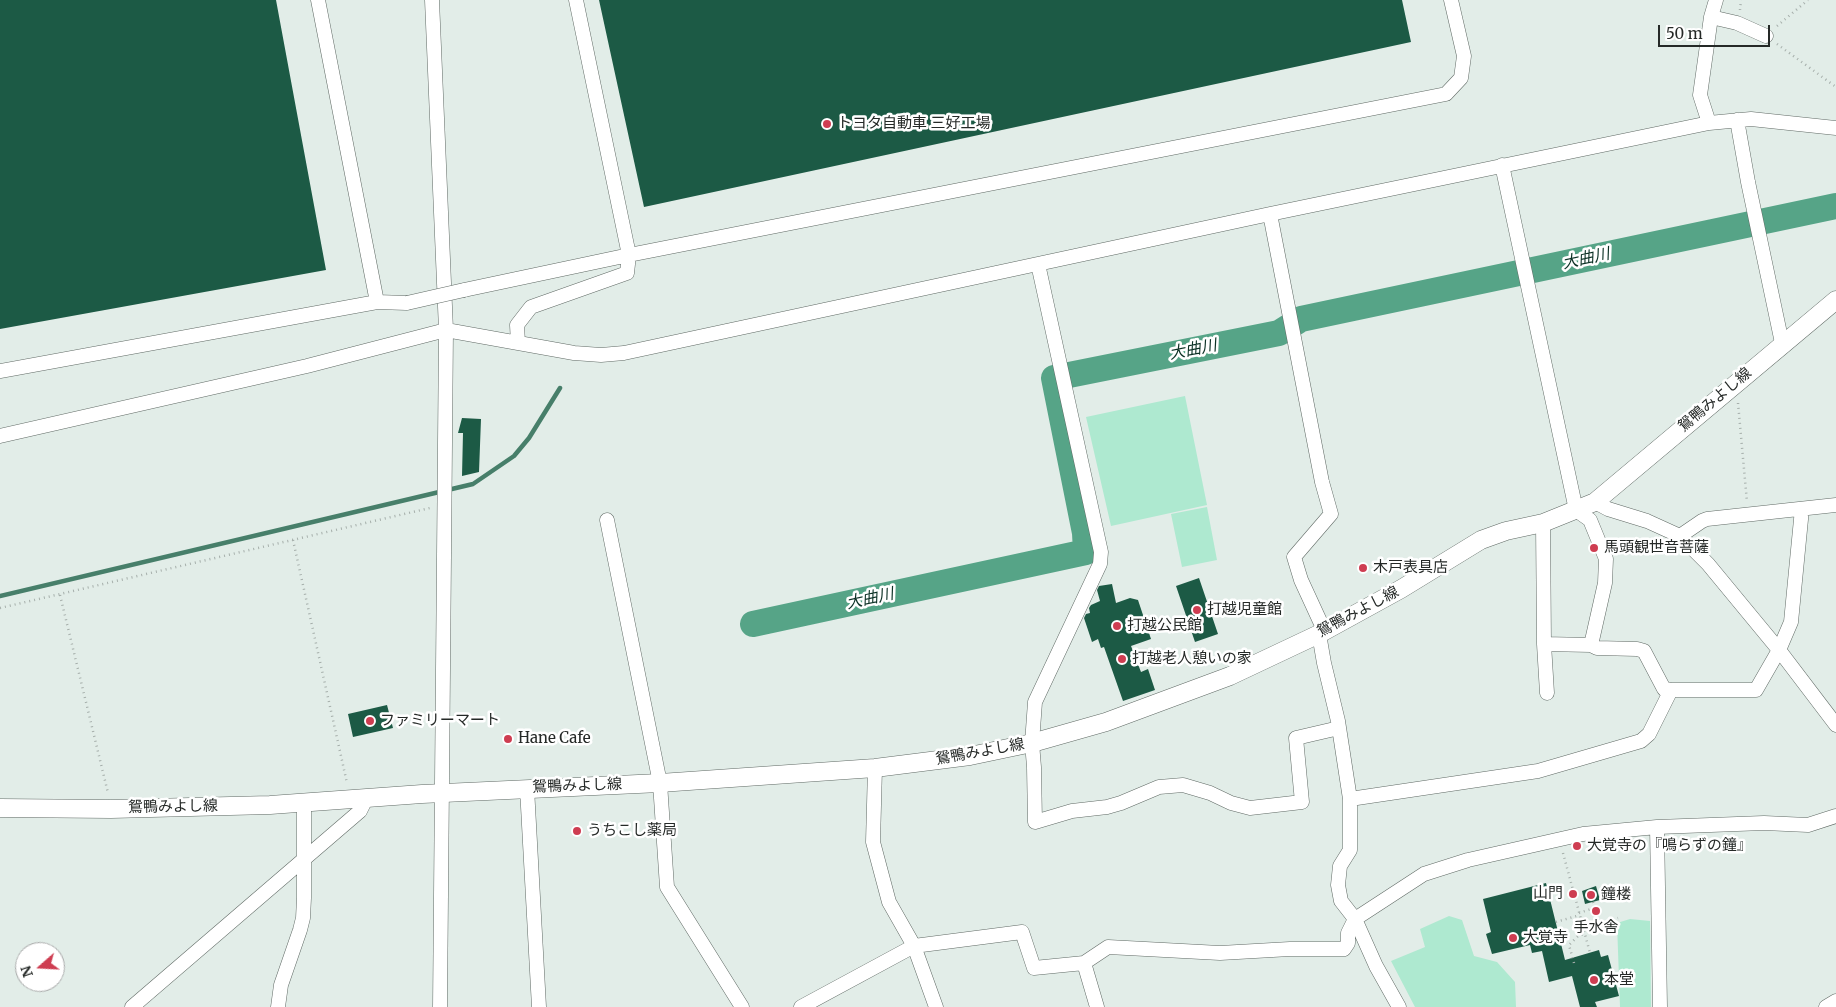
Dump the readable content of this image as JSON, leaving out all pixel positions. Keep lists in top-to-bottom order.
{
  "streets": {
    "main road": ["鴛鴨みよし線"]
  },
  "water": ["大曲川"],
  "places": [
    "トヨタ自動車 三好工場",
    "馬頭観世音菩薩",
    "木戸表具店",
    "打越児童館",
    "打越公民館",
    "打越老人憩いの家",
    "ファミリーマート",
    "Hane Cafe",
    "うちこし薬局",
    "大覚寺の『鳴らずの鐘』",
    "山門",
    "鐘楼",
    "手水舎",
    "大覚寺",
    "本堂"
  ],
  "scale_bar": "50 m",
  "north": "left"
}
